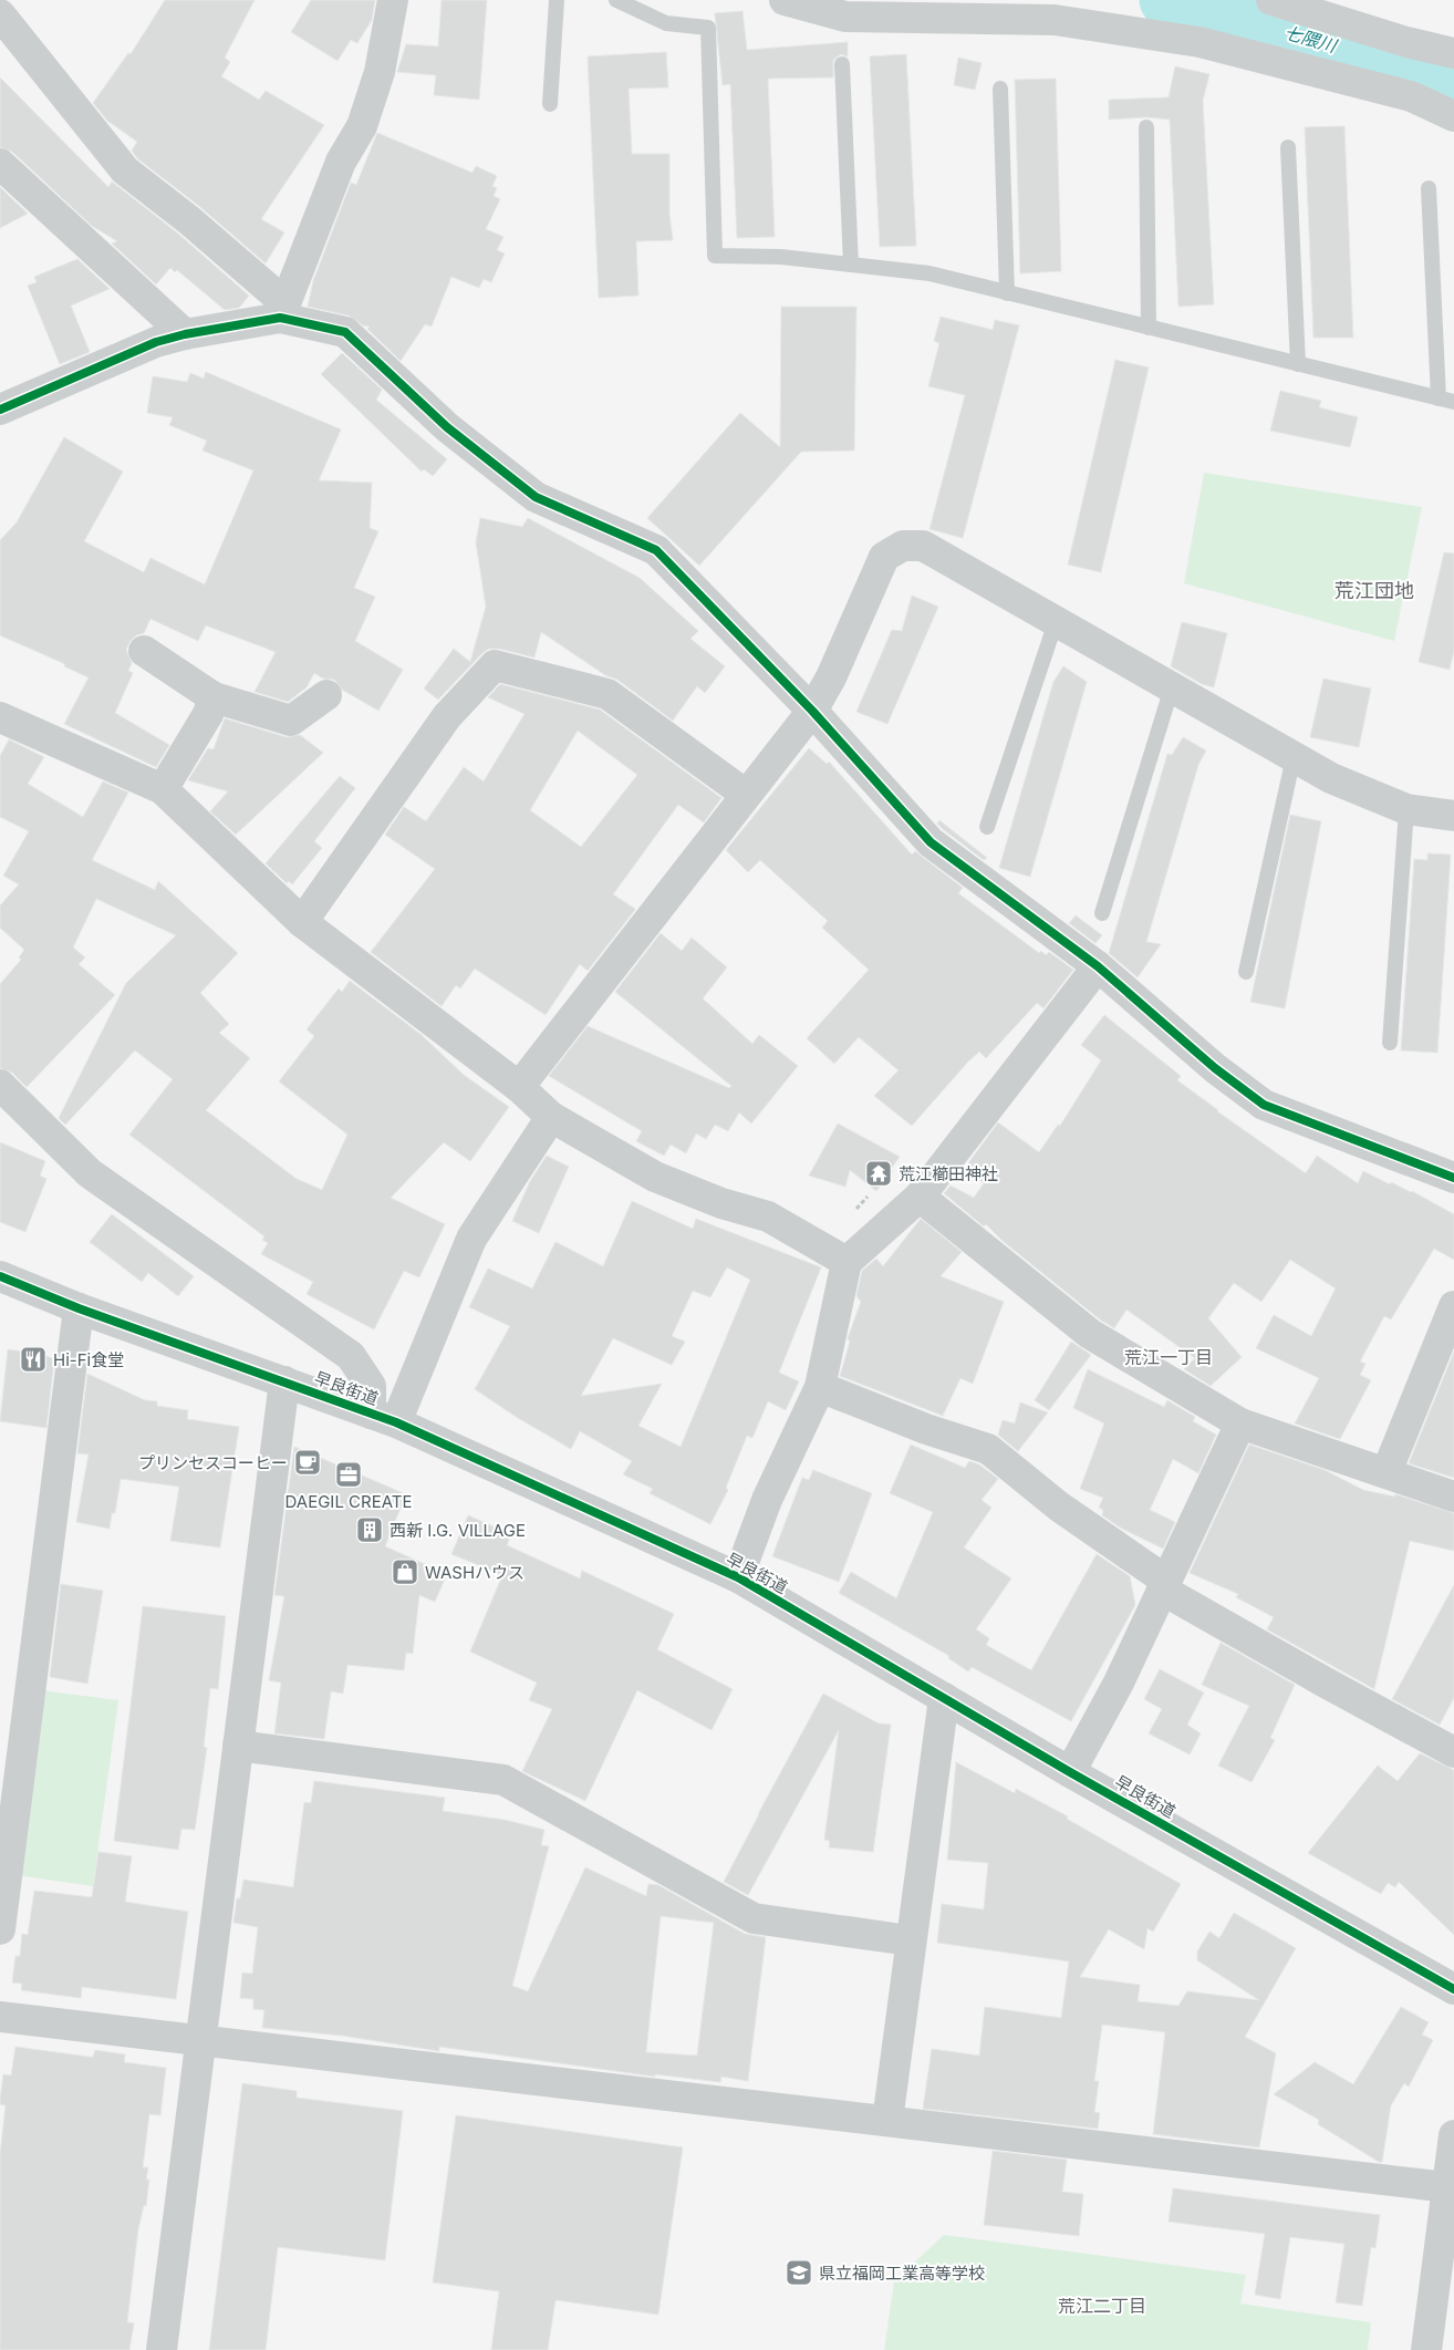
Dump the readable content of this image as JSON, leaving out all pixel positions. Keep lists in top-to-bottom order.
{
  "streets": {
    "street": ["早良街道"]
  },
  "districts": ["荒江団地", "荒江一丁目", "荒江二丁目"],
  "water": ["七隈川"],
  "places": {
    "temple": ["荒江櫛田神社"],
    "restaurant": ["Hi-Fi食堂"],
    "cafe": ["プリンセスコーヒー"],
    "office": ["DAEGIL CREATE"],
    "building": ["西新 I.G. VILLAGE"],
    "shop": ["WASHハウス"],
    "school or university": ["県立福岡工業高等学校"]
  }
}
